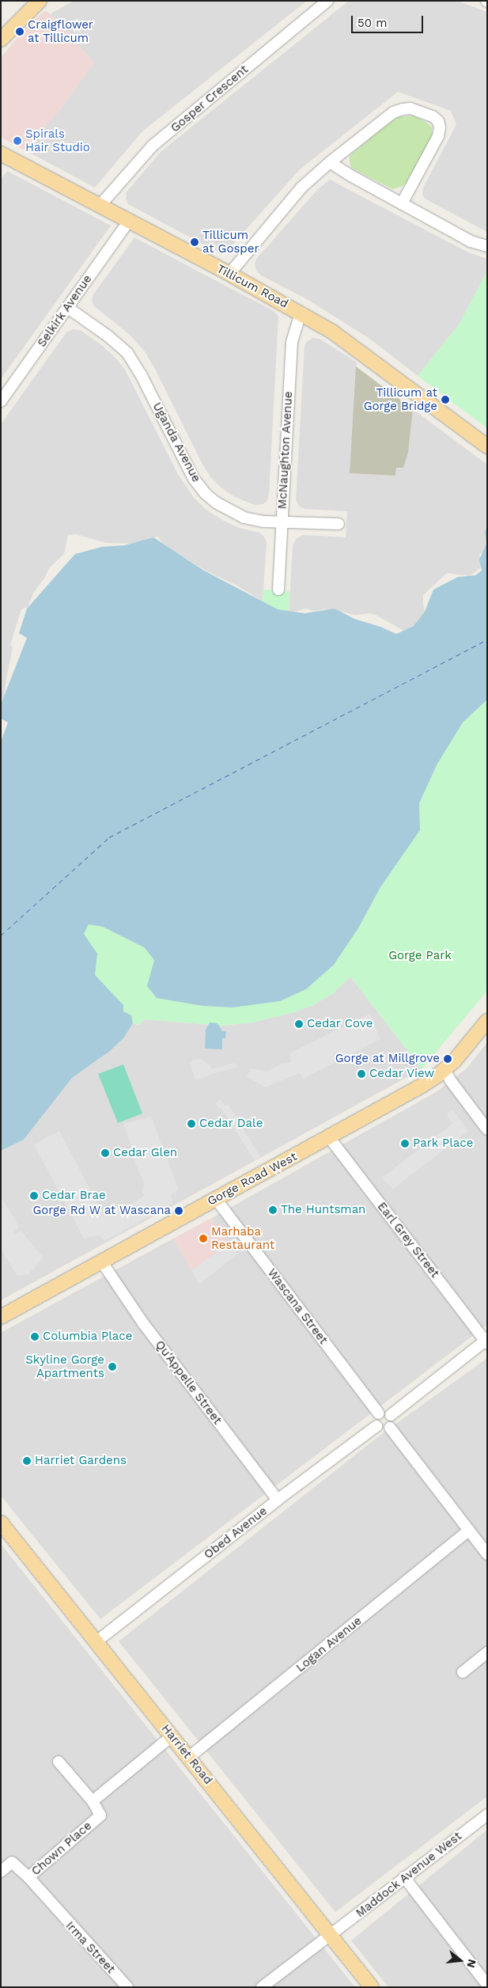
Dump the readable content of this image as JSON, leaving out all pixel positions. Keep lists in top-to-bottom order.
{
  "streets": {
    "main road": ["Tillicum Road", "Gorge Road West", "Harriet Road"],
    "street": [
      "Gosper Crescent",
      "Selkirk Avenue",
      "Uganda Avenue",
      "McNaughton Avenue",
      "Earl Grey Street",
      "Wascana Street",
      "Qu'Appelle Street",
      "Obed Avenue",
      "Logan Avenue",
      "Chown Place",
      "Maddock Avenue West",
      "Irma Street"
    ]
  },
  "crossings": [
    ["Gosper Crescent", "Tillicum Road"],
    ["Tillicum Road", "Selkirk Avenue"],
    ["Tillicum Road", "McNaughton Avenue"],
    ["Selkirk Avenue", "Uganda Avenue"],
    ["Uganda Avenue", "McNaughton Avenue"],
    ["Gorge Road West", "Earl Grey Street"],
    ["Gorge Road West", "Wascana Street"],
    ["Gorge Road West", "Qu'Appelle Street"],
    ["Wascana Street", "Obed Avenue"],
    ["Qu'Appelle Street", "Obed Avenue"],
    ["Obed Avenue", "Harriet Road"],
    ["Logan Avenue", "Harriet Road"],
    ["Harriet Road", "Maddock Avenue West"],
    ["Chown Place", "Irma Street"]
  ],
  "parks": ["Gorge Park"],
  "places": [
    "Craigflower at Tillicum",
    "Spirals Hair Studio",
    "Tillicum at Gosper",
    "Tillicum at Gorge Bridge",
    "Cedar Cove",
    "Gorge at Millgrove",
    "Cedar View",
    "Cedar Dale",
    "Park Place",
    "Cedar Glen",
    "Cedar Brae",
    "The Huntsman",
    "Gorge Rd W at Wascana",
    "Marhaba Restaurant",
    "Columbia Place",
    "Skyline Gorge Apartments",
    "Harriet Gardens"
  ],
  "scale_bar": "50 m",
  "north": "right"
}
